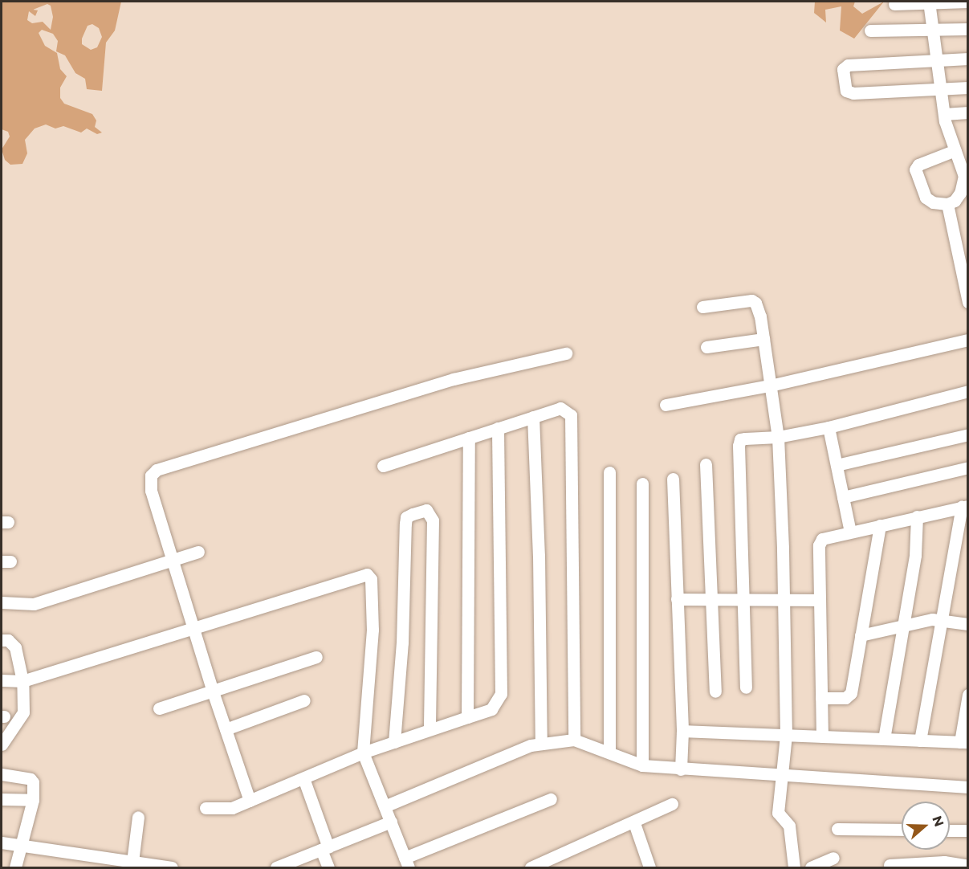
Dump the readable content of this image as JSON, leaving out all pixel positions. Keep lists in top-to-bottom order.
{
  "north": "right"
}
